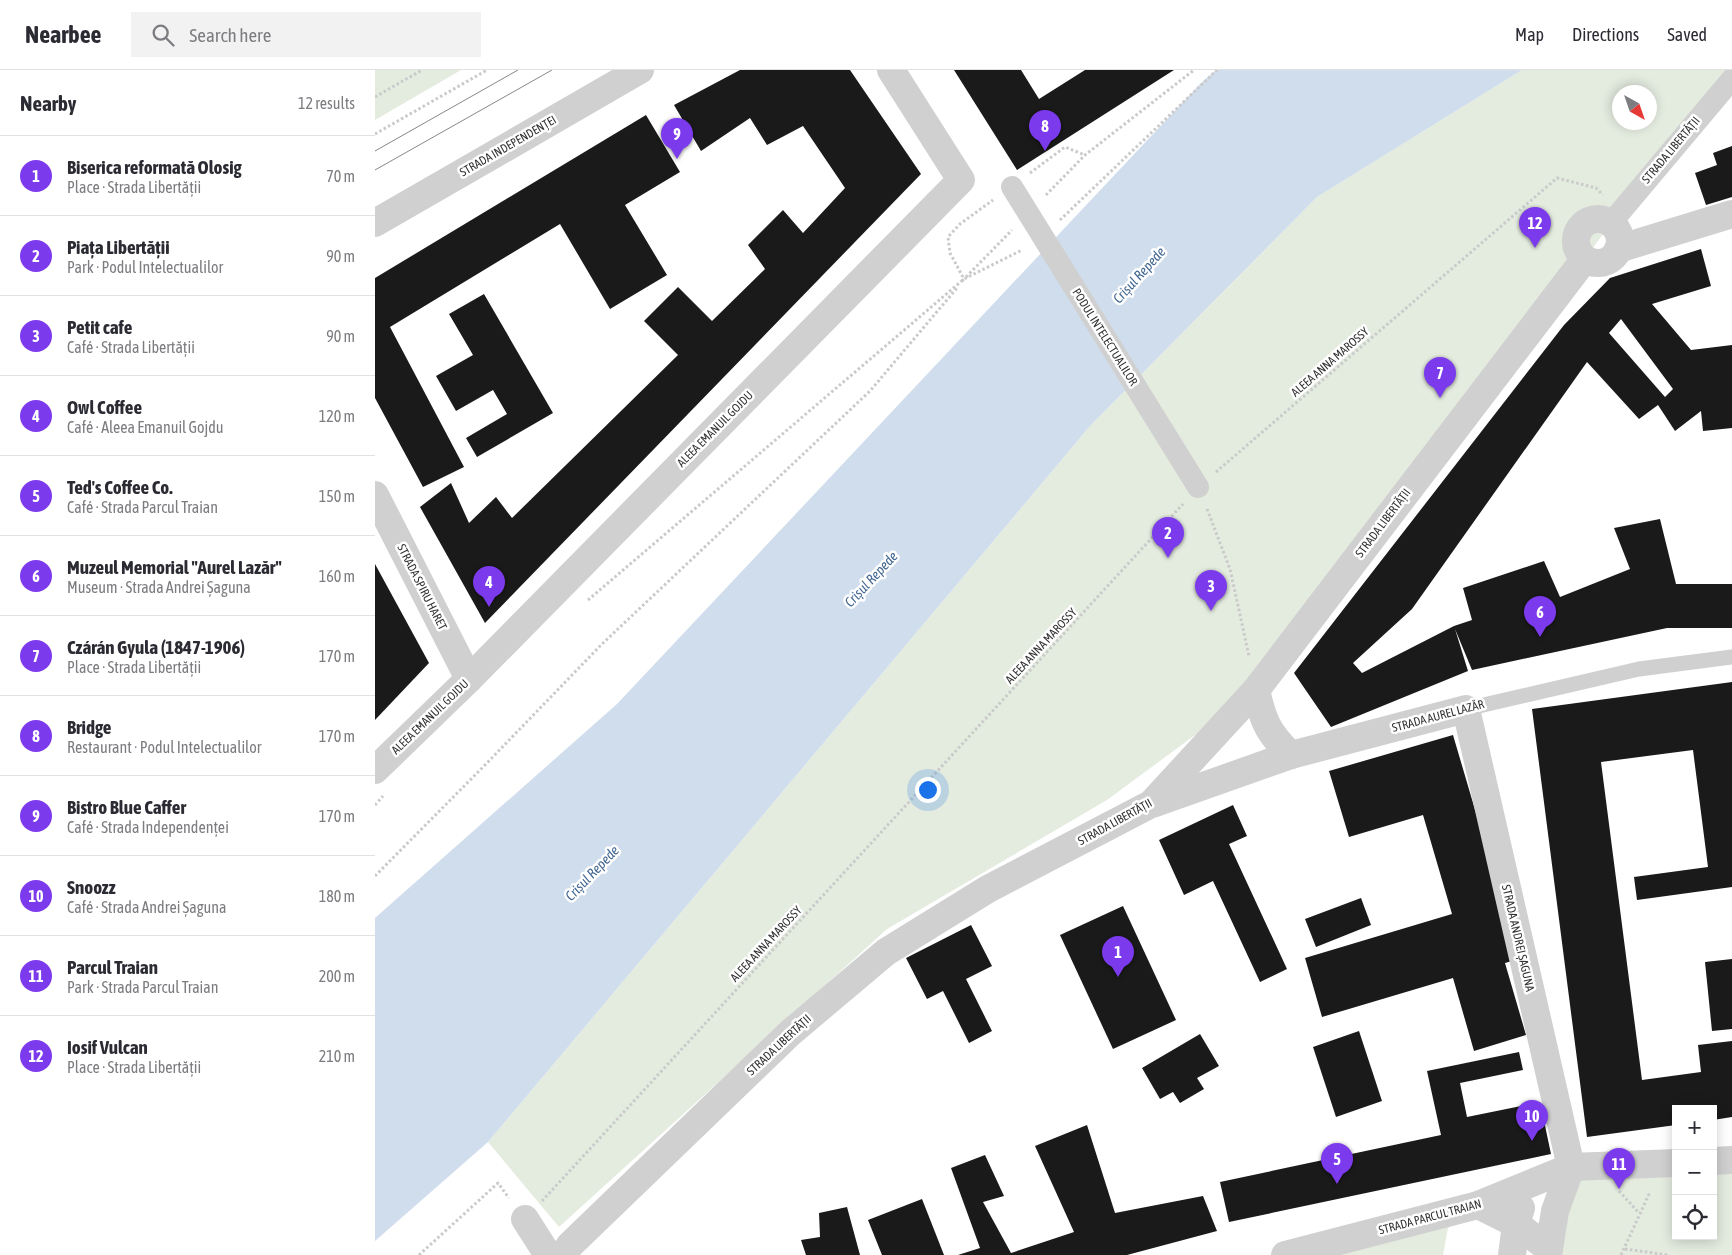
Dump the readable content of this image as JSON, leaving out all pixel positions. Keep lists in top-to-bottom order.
{
  "streets": {
    "street": [
      "STRADA INDEPENDENȚEI",
      "STRADA LIBERTĂȚII",
      "PODUL INTELECTUALILOR",
      "ALEEA EMANUIL GOJDU",
      "STRADA SPIRU HARET",
      "STRADA AUREL LAZĂR",
      "STRADA ANDREI ȘAGUNA",
      "STRADA PARCUL TRAIAN"
    ],
    "path": ["ALEEA ANNA MAROSSY"]
  },
  "crossings": [
    ["STRADA LIBERTĂȚII", "ALEEA ANNA MAROSSY"],
    ["STRADA LIBERTĂȚII", "STRADA AUREL LAZĂR"],
    ["PODUL INTELECTUALILOR", "ALEEA ANNA MAROSSY"],
    ["ALEEA EMANUIL GOJDU", "STRADA SPIRU HARET"],
    ["STRADA AUREL LAZĂR", "STRADA ANDREI ȘAGUNA"],
    ["STRADA ANDREI ȘAGUNA", "STRADA PARCUL TRAIAN"]
  ],
  "water": ["Crișul Repede"],
  "north": "bottom right",
  "page": {
    "header": "Nearbee",
    "search": "Search here",
    "nav": ["Map", "Directions", "Saved"],
    "heading": ["Nearby", "12 results"],
    "pins": [
      "8",
      "9",
      "12",
      "7",
      "2",
      "4",
      "3",
      "6",
      "1",
      "10",
      "5",
      "11"
    ],
    "list": [
      {
        "mark": "1",
        "name": "Biserica reformată Olosig",
        "note": "Place · Strada Libertății",
        "value": "70 m"
      },
      {
        "mark": "2",
        "name": "Piața Libertății",
        "note": "Park · Podul Intelectualilor",
        "value": "90 m"
      },
      {
        "mark": "3",
        "name": "Petit cafe",
        "note": "Café · Strada Libertății",
        "value": "90 m"
      },
      {
        "mark": "4",
        "name": "Owl Coffee",
        "note": "Café · Aleea Emanuil Gojdu",
        "value": "120 m"
      },
      {
        "mark": "5",
        "name": "Ted's Coffee Co.",
        "note": "Café · Strada Parcul Traian",
        "value": "150 m"
      },
      {
        "mark": "6",
        "name": "Muzeul Memorial \"Aurel Lazăr\"",
        "note": "Museum · Strada Andrei Șaguna",
        "value": "160 m"
      },
      {
        "mark": "7",
        "name": "Czárán Gyula (1847-1906)",
        "note": "Place · Strada Libertății",
        "value": "170 m"
      },
      {
        "mark": "8",
        "name": "Bridge",
        "note": "Restaurant · Podul Intelectualilor",
        "value": "170 m"
      },
      {
        "mark": "9",
        "name": "Bistro Blue Caffer",
        "note": "Café · Strada Independenței",
        "value": "170 m"
      },
      {
        "mark": "10",
        "name": "Snoozz",
        "note": "Café · Strada Andrei Șaguna",
        "value": "180 m"
      },
      {
        "mark": "11",
        "name": "Parcul Traian",
        "note": "Park · Strada Parcul Traian",
        "value": "200 m"
      },
      {
        "mark": "12",
        "name": "Iosif Vulcan",
        "note": "Place · Strada Libertății",
        "value": "210 m"
      }
    ],
    "map_buttons": ["+", "−"]
  }
}
